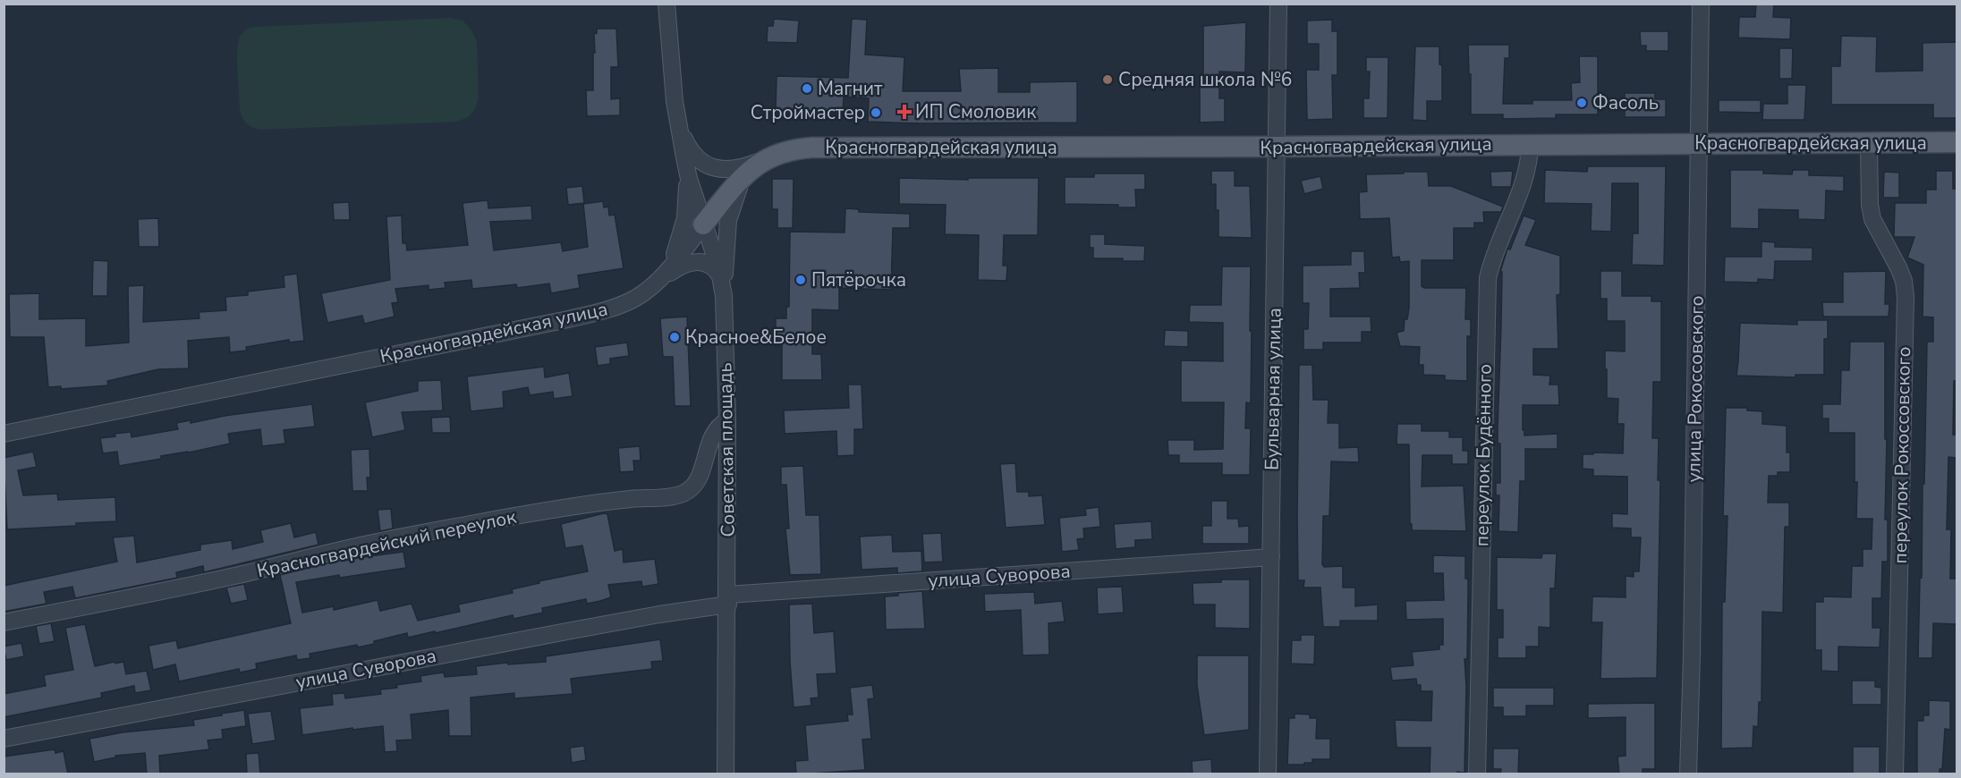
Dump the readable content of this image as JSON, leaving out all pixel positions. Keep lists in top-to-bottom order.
{
  "streets": {
    "main road": ["Красногвардейская улица"],
    "street": [
      "Бульварная улица",
      "улица Рокоссовского",
      "Советская площадь",
      "переулок Будённого",
      "переулок Рокоссовского",
      "Красногвардейский переулок",
      "улица Суворова"
    ]
  },
  "crossings": [
    ["Красногвардейская улица", "Бульварная улица"],
    ["Красногвардейская улица", "улица Рокоссовского"],
    ["Красногвардейская улица", "Советская площадь"],
    ["Красногвардейская улица", "переулок Будённого"],
    ["Красногвардейская улица", "переулок Рокоссовского"],
    ["Бульварная улица", "улица Суворова"],
    ["Советская площадь", "Красногвардейский переулок"],
    ["Советская площадь", "улица Суворова"]
  ],
  "places": {
    "other": [
      "Средняя школа №6",
      "Магнит",
      "Фасоль",
      "Строймастер",
      "Пятёрочка",
      "Красное&Белое"
    ],
    "health": ["ИП Смоловик"]
  }
}
